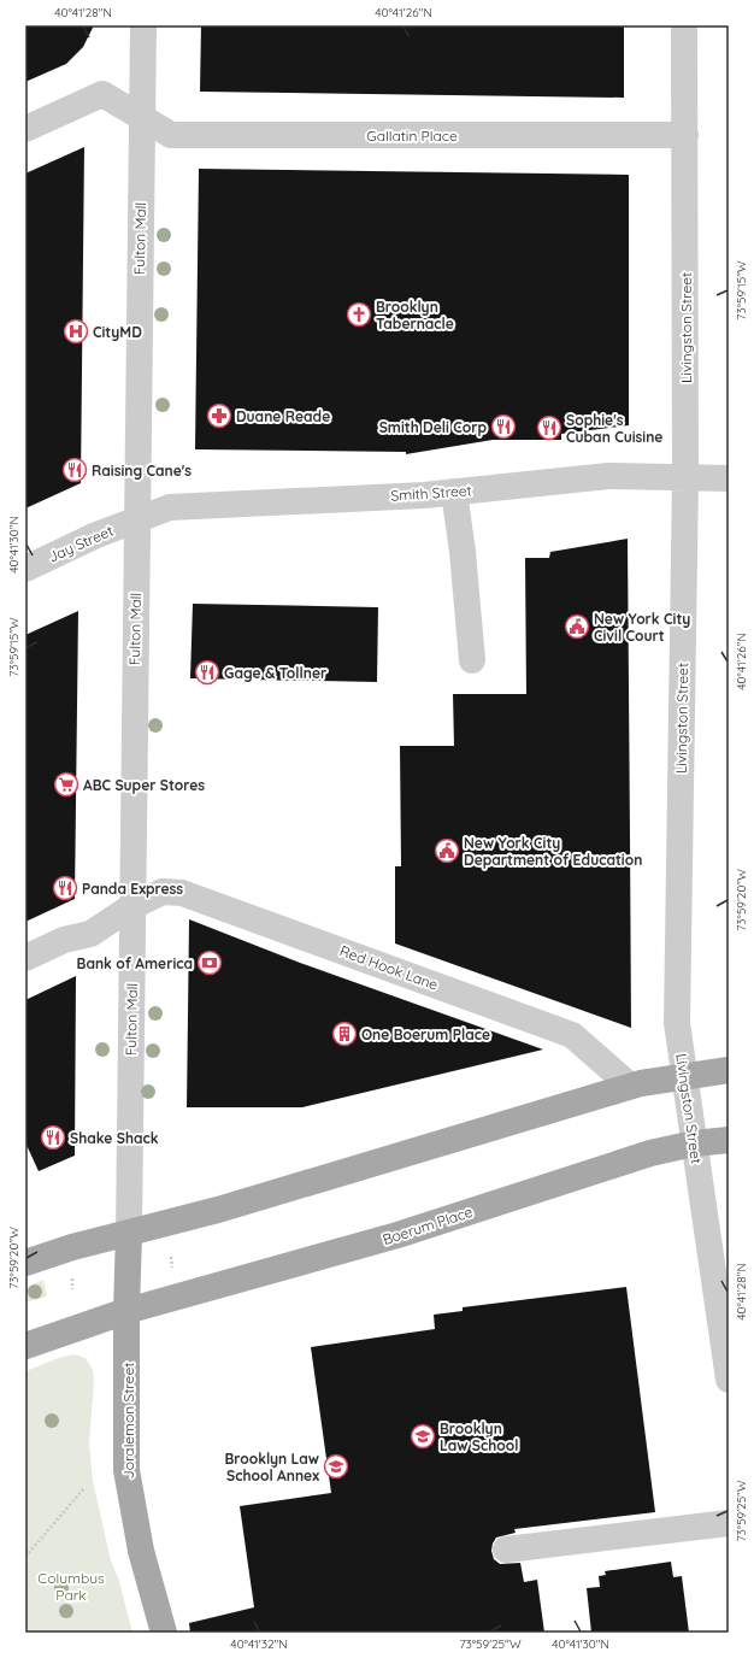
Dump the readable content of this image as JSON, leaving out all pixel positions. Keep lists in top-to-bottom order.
{
  "streets": {
    "main road": ["Boerum Place", "Joralemon Street"],
    "street": [
      "Gallatin Place",
      "Fulton Mall",
      "Livingston Street",
      "Smith Street",
      "Jay Street",
      "Red Hook Lane"
    ]
  },
  "crossings": [
    ["Gallatin Place", "Fulton Mall"],
    ["Gallatin Place", "Livingston Street"],
    ["Fulton Mall", "Smith Street"],
    ["Fulton Mall", "Jay Street"],
    ["Fulton Mall", "Red Hook Lane"],
    ["Fulton Mall", "Joralemon Street"],
    ["Livingston Street", "Smith Street"],
    ["Livingston Street", "Boerum Place"],
    ["Smith Street", "Jay Street"],
    ["Boerum Place", "Joralemon Street"]
  ],
  "parks": ["Columbus Park"],
  "places": {
    "church": ["Brooklyn Tabernacle"],
    "hospital": ["CityMD"],
    "pharmacy": ["Duane Reade"],
    "restaurant": [
      "Smith Deli Corp",
      "Sophie's Cuban Cuisine",
      "Raising Cane's",
      "Gage & Tollner",
      "Panda Express",
      "Shake Shack"
    ],
    "public building": ["New York City Civil Court", "New York City Department of Education"],
    "supermarket": ["ABC Super Stores"],
    "bank": ["Bank of America"],
    "building": ["One Boerum Place"],
    "school or university": ["Brooklyn Law School", "Brooklyn Law School Annex"]
  },
  "coordinates": [
    "40°41'28\"N",
    "40°41'26\"N",
    "73°59'15\"W",
    "40°41'30\"N",
    "73°59'20\"W",
    "73°59'25\"W",
    "40°41'32\"N"
  ]
}
